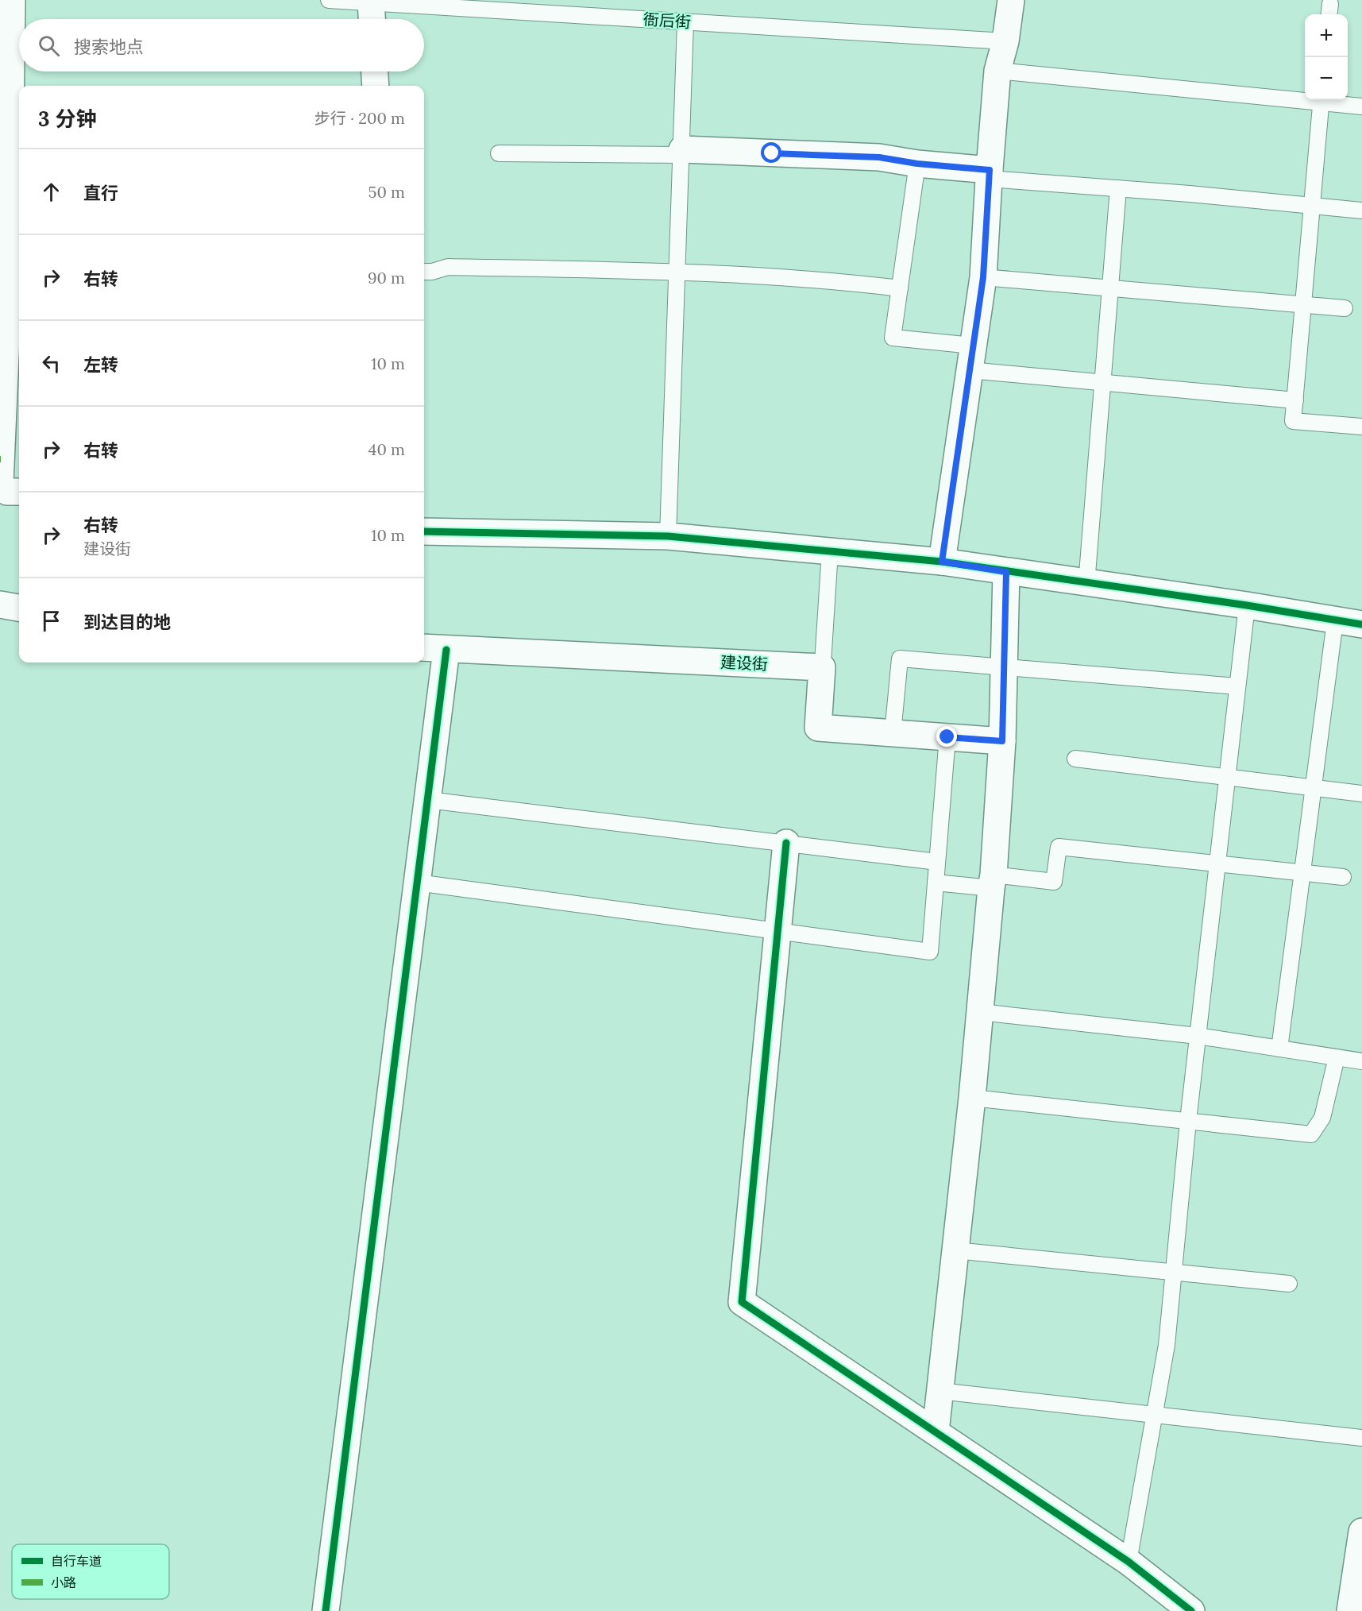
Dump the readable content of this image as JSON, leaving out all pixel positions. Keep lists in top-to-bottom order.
{
  "streets": {
    "street": ["建设街"],
    "lane": ["衙后街"]
  },
  "legend": ["自行车道", "小路"],
  "page": {
    "map_buttons": ["+", "−"],
    "search": "搜索地点",
    "heading": ["3 分钟", "步行 · 200 m"],
    "list": [
      ["直行", "50 m"],
      ["右转", "90 m"],
      ["左转", "10 m"],
      ["右转", "40 m"],
      ["右转", "建设街", "10 m"],
      "到达目的地"
    ]
  }
}
